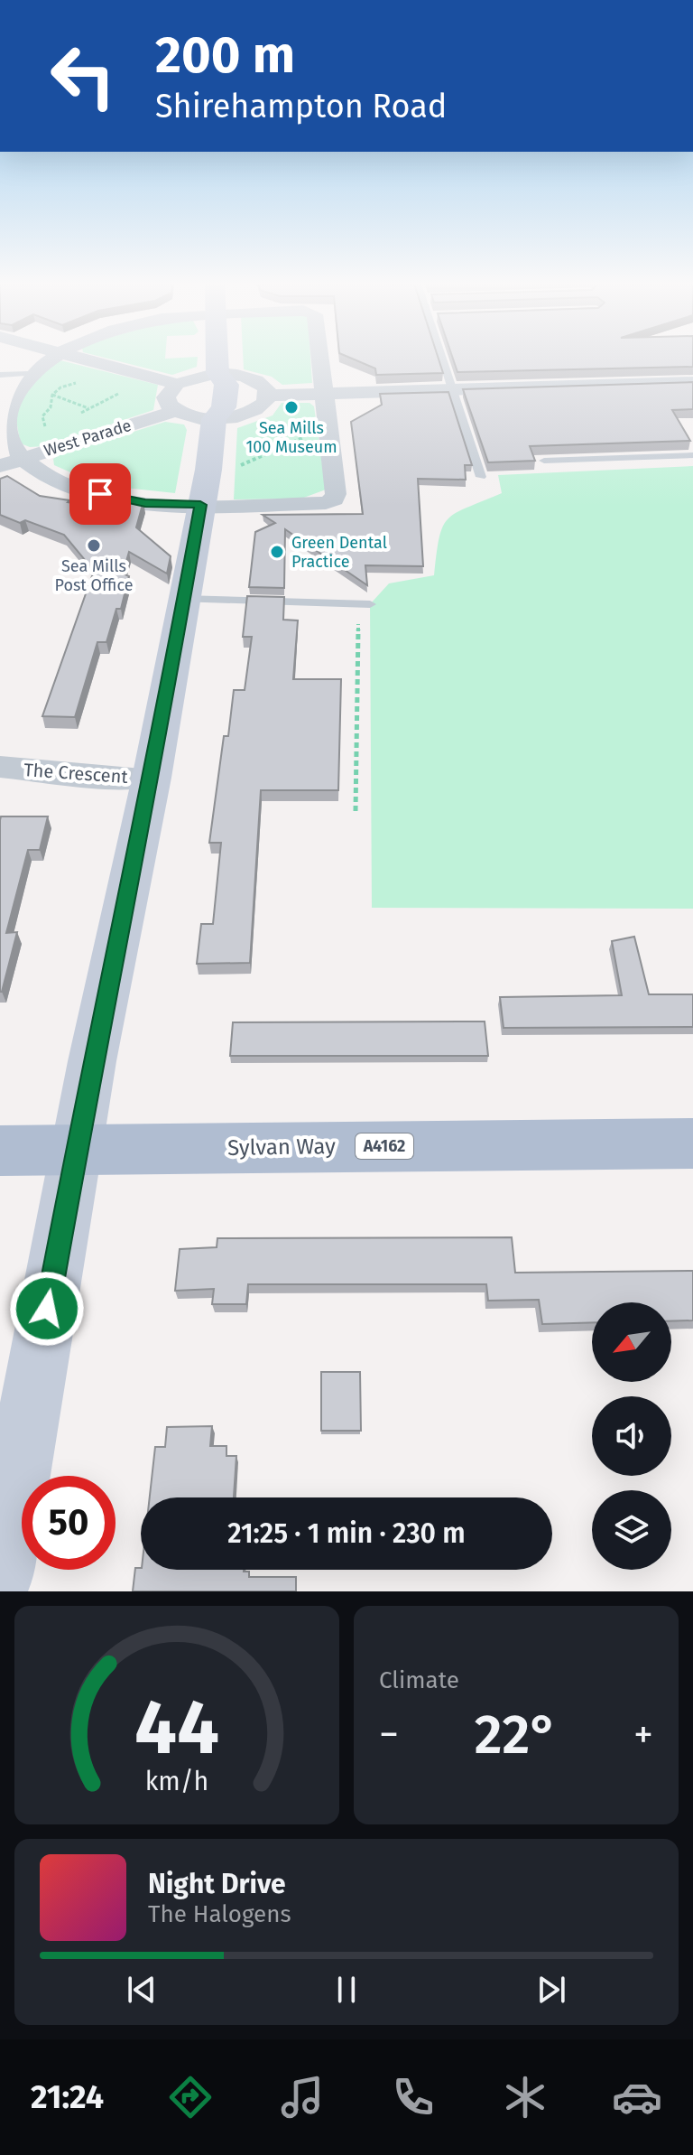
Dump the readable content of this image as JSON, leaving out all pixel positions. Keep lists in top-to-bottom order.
{
  "streets": {
    "main road": ["A4162", "Sylvan Way"],
    "street": ["West Parade", "The Crescent"]
  },
  "places": ["Sea Mills 100 Museum", "Sea Mills Post Office", "Green Dental Practice"],
  "north": "bottom left",
  "page": {
    "turn": ["200 m", "Shirehampton Road"],
    "limit": "50",
    "trip": "21:25 · 1 min · 230 m",
    "tile": "Climate",
    "heat": ["−", "22°", "+"],
    "song": ["Night Drive", "The Halogens"],
    "tabs": "21:24",
    "gauge": ["44", "km/h"]
  }
}
